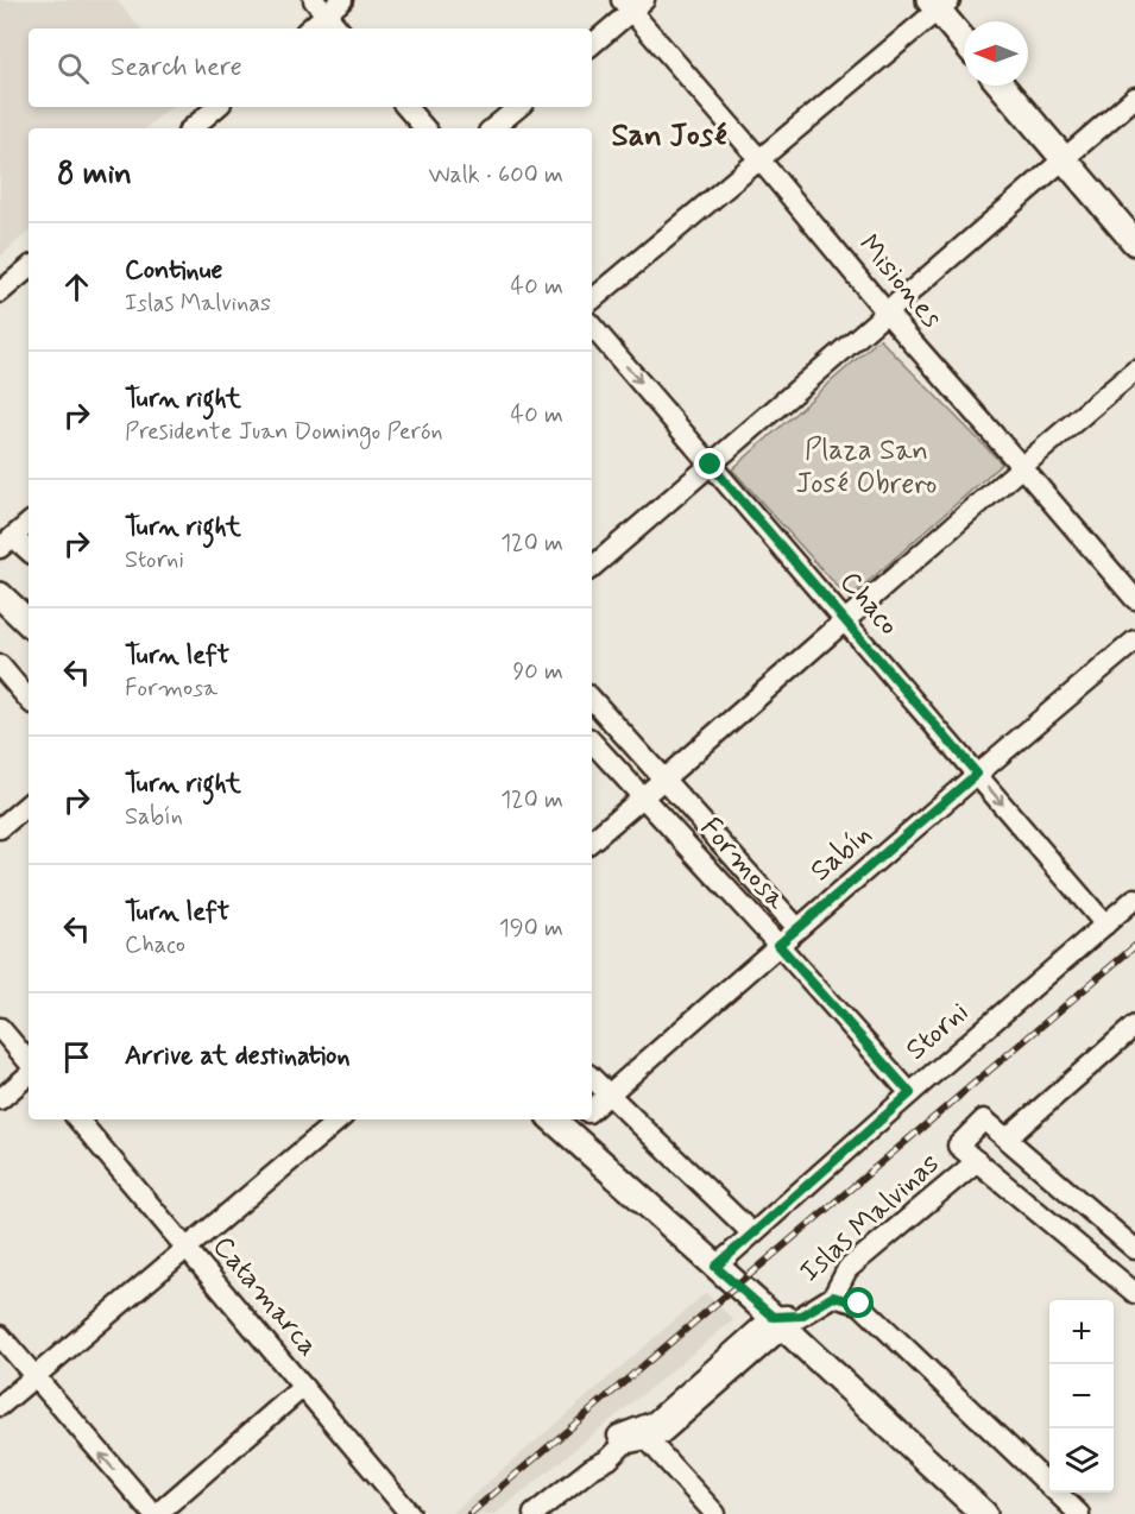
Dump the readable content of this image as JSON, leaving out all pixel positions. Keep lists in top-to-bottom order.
{
  "streets": {
    "street": [
      "Misiones",
      "Chaco",
      "Sabín",
      "Formosa",
      "Storni",
      "Islas Malvinas",
      "Catamarca"
    ]
  },
  "crossings": [
    ["Chaco", "Sabín"],
    ["Chaco", "Storni"],
    ["Sabín", "Formosa"],
    ["Formosa", "Storni"]
  ],
  "one_way": ["Chaco"],
  "districts": ["San José"],
  "parks": ["Plaza San José Obrero"],
  "north": "left",
  "page": {
    "search": "Search here",
    "heading": ["8 min", "Walk · 600 m"],
    "list": [
      ["Continue", "Islas Malvinas", "40 m"],
      ["Turn right", "Presidente Juan Domingo Perón", "40 m"],
      ["Turn right", "Storni", "120 m"],
      ["Turn left", "Formosa", "90 m"],
      ["Turn right", "Sabín", "120 m"],
      ["Turn left", "Chaco", "190 m"],
      "Arrive at destination"
    ],
    "map_buttons": ["+", "−"]
  }
}
